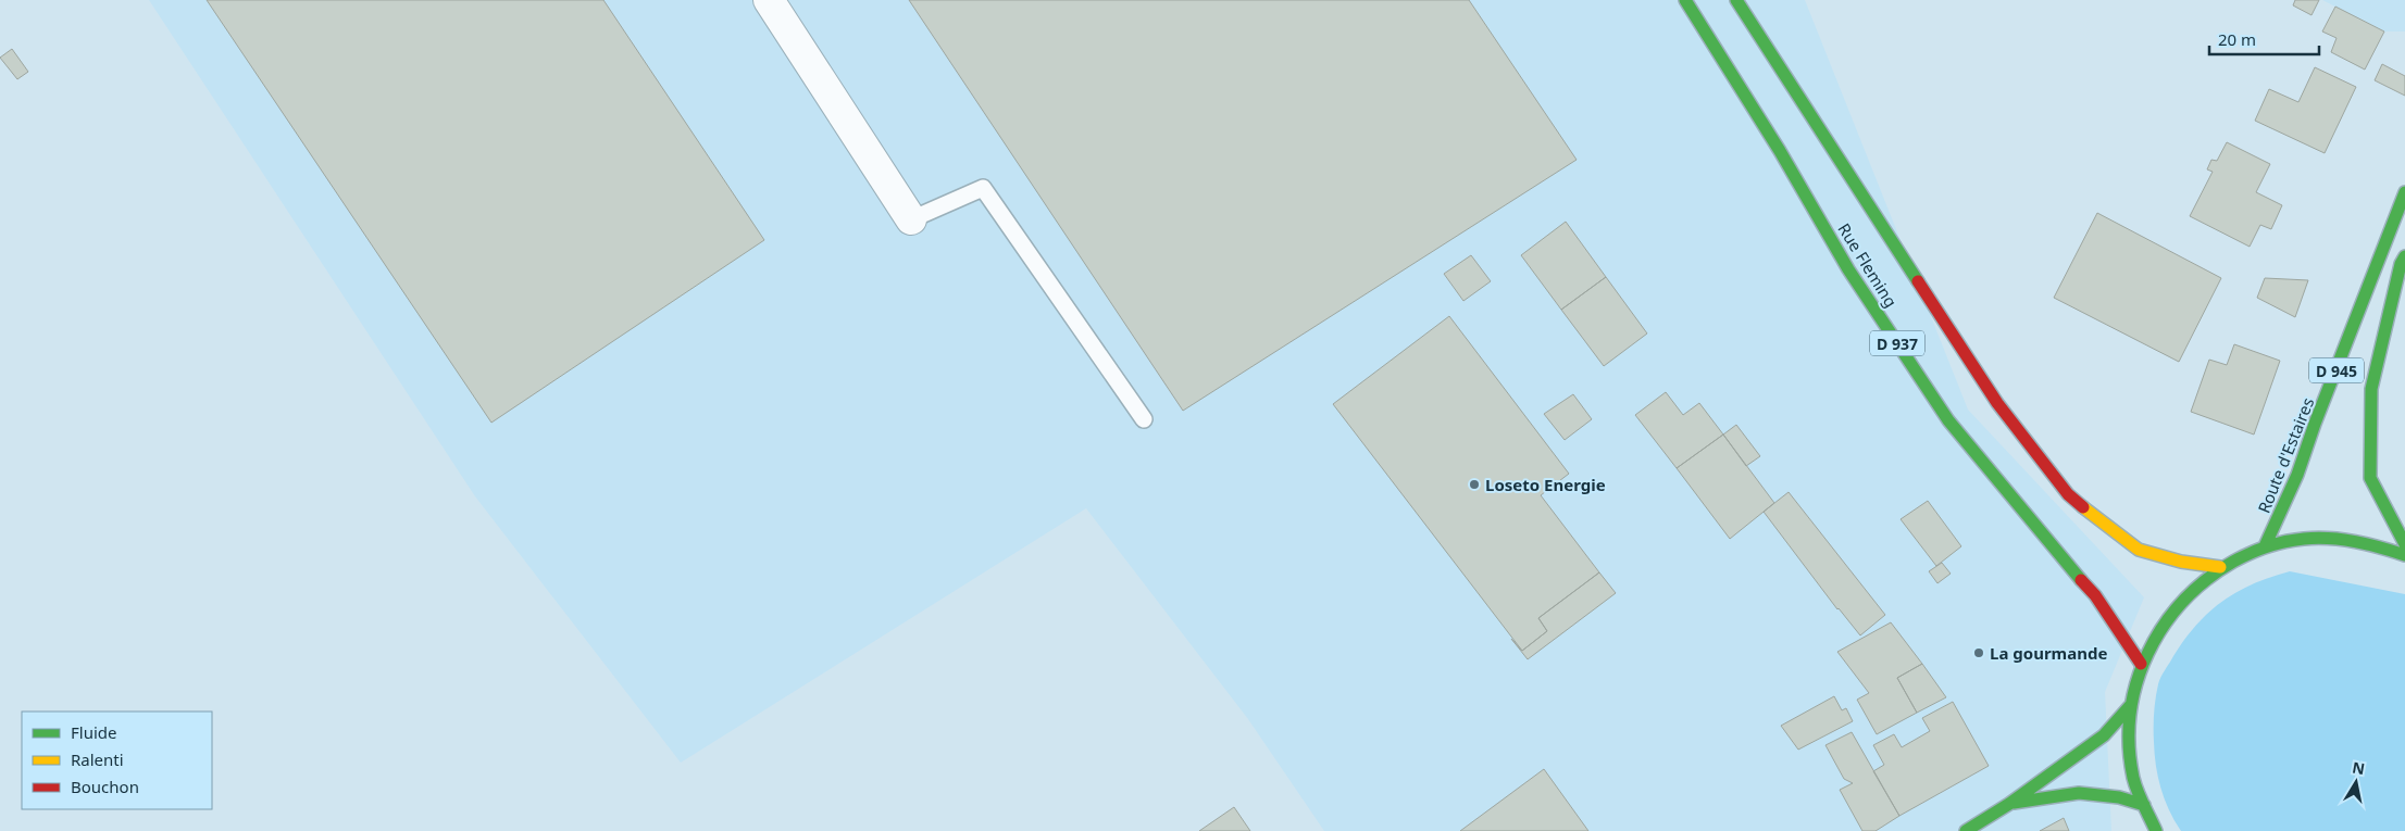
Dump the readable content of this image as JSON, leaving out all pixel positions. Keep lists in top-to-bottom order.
{
  "streets": {
    "main road": [
      "Rue Fleming",
      "D 937",
      "D 945",
      "Route d'Estaires"
    ]
  },
  "places": ["Loseto Energie", "La gourmande"],
  "legend": ["Fluide", "Ralenti", "Bouchon"],
  "scale_bar": "20 m",
  "north": "top"
}
